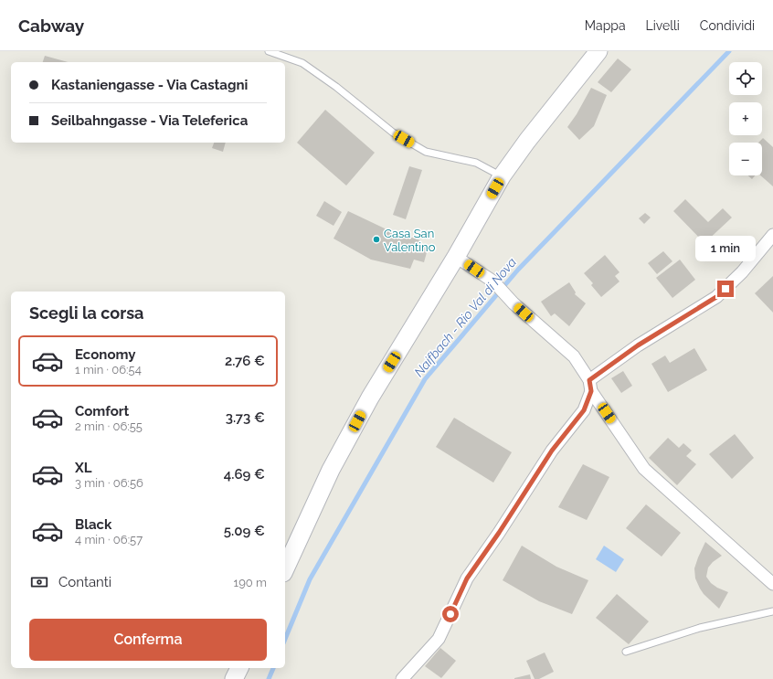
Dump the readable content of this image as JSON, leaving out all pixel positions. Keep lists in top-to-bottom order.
{
  "water": ["Naifbach - Rio Val di Nova"],
  "places": ["Casa San Valentino"],
  "page": {
    "header": "Cabway",
    "nav": ["Mappa", "Livelli", "Condividi"],
    "map_buttons": ["+", "−"],
    "banner": ["Kastaniengasse - Via Castagni", "Seilbahngasse - Via Teleferica"],
    "bubble": "1 min",
    "heading": "Scegli la corsa",
    "list": [
      {
        "name": "Economy",
        "note": "1 min · 06:54",
        "value": "2.76 €"
      },
      {
        "name": "Comfort",
        "note": "2 min · 06:55",
        "value": "3.73 €"
      },
      {
        "name": "XL",
        "note": "3 min · 06:56",
        "value": "4.69 €"
      },
      {
        "name": "Black",
        "note": "4 min · 06:57",
        "value": "5.09 €"
      }
    ],
    "pay": ["Contanti", "190 m"],
    "buttons": "Conferma"
  }
}
